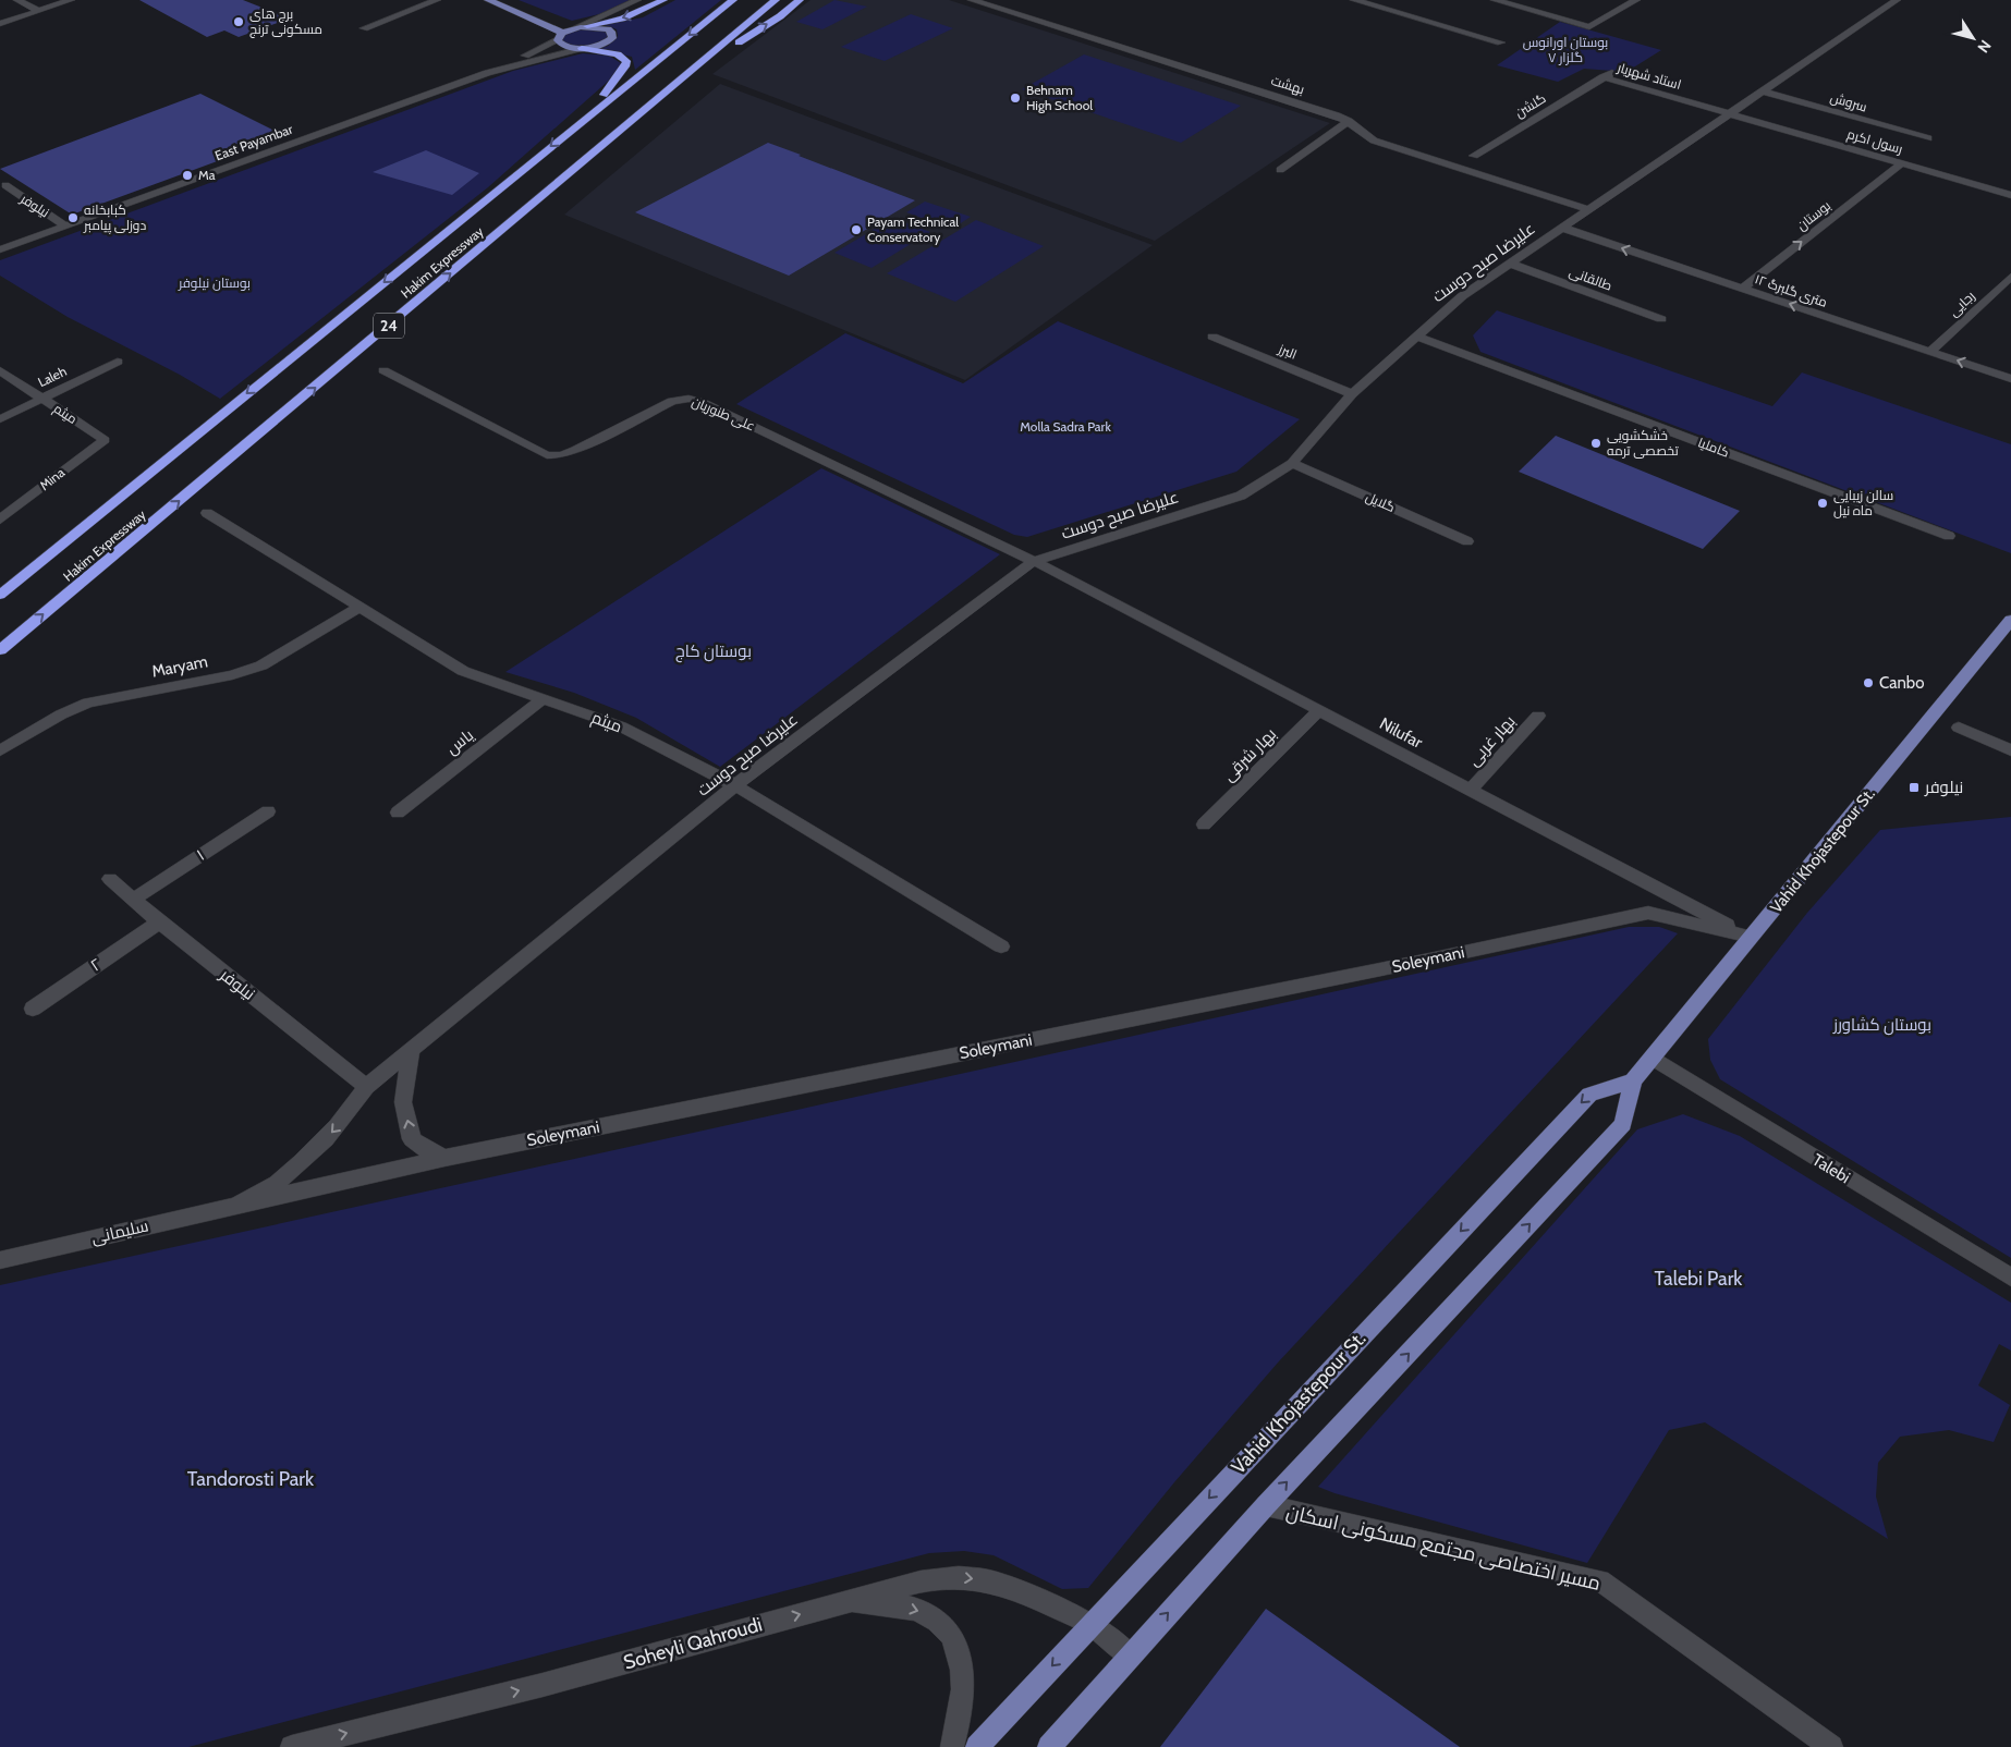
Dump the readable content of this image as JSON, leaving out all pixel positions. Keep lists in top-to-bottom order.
{
  "streets": {
    "highway": ["Hakim Expressway", "24"],
    "main road": ["Vahid Khojastepour St."],
    "street": [
      "استاد شهریار",
      "بهشت",
      "سروش",
      "گلشن",
      "رسول اکرم",
      "East Payambar",
      "نیلوفر",
      "بوستان",
      "علیرضا صبح دوست",
      "طالقانی",
      "۱۲ متری گلبرگ",
      "رجایی",
      "البرز",
      "Laleh",
      "میثم",
      "علی طنوریان",
      "کاملیا",
      "Mina",
      "گلایل",
      "Maryam",
      "Nilufar",
      "بهار غربی",
      "یاس",
      "بهار شرقی",
      "۱",
      "Soleymani",
      "۲",
      "Talebi",
      "سلیمانی",
      "مسیر اختصاصی مجتمع مسکونی اسکان",
      "Soheyli Qahroudi"
    ]
  },
  "crossings": [
    ["استاد شهریار", "گلشن"],
    ["استاد شهریار", "رسول اکرم"],
    ["استاد شهریار", "علیرضا صبح دوست"],
    ["بهشت", "علیرضا صبح دوست"],
    ["سروش", "علیرضا صبح دوست"],
    ["رسول اکرم", "بوستان"],
    ["رسول اکرم", "علیرضا صبح دوست"],
    ["East Payambar", "نیلوفر"],
    ["نیلوفر", "علیرضا صبح دوست"],
    ["نیلوفر", "۱"],
    ["نیلوفر", "۲"],
    ["بوستان", "۱۲ متری گلبرگ"],
    ["علیرضا صبح دوست", "طالقانی"],
    ["علیرضا صبح دوست", "۱۲ متری گلبرگ"],
    ["علیرضا صبح دوست", "البرز"],
    ["علیرضا صبح دوست", "میثم"],
    ["علیرضا صبح دوست", "علی طنوریان"],
    ["علیرضا صبح دوست", "کاملیا"],
    ["علیرضا صبح دوست", "گلایل"],
    ["علیرضا صبح دوست", "Nilufar"],
    ["علیرضا صبح دوست", "Soleymani"],
    ["علیرضا صبح دوست", "سلیمانی"],
    ["۱۲ متری گلبرگ", "رجایی"],
    ["Laleh", "میثم"],
    ["میثم", "Mina"],
    ["میثم", "Maryam"],
    ["میثم", "یاس"],
    ["علی طنوریان", "Nilufar"],
    ["Nilufar", "بهار غربی"],
    ["Nilufar", "بهار شرقی"],
    ["Nilufar", "Vahid Khojastepour St."],
    ["Nilufar", "Soleymani"],
    ["Vahid Khojastepour St.", "Soleymani"],
    ["Vahid Khojastepour St.", "Talebi"],
    ["Vahid Khojastepour St.", "مسیر اختصاصی مجتمع مسکونی اسکان"],
    ["Vahid Khojastepour St.", "Soheyli Qahroudi"],
    ["Soleymani", "سلیمانی"]
  ],
  "one_way": ["بوستان", "۱۲ متری گلبرگ", "Soheyli Qahroudi"],
  "parks": [
    "بوستان اورانوس گلزار ۷",
    "بوستان نیلوفر",
    "Molla Sadra Park",
    "بوستان کاج",
    "بوستان کشاورز",
    "Talebi Park",
    "Tandorosti Park"
  ],
  "places": {
    "other": [
      "برج های مسکونی ترنج",
      "Behnam High School",
      "Ma",
      "کبابخانه دوزلی پیامبر",
      "Payam Technical Conservatory",
      "خشکشویی تخصصی ترمه",
      "سالن زیبایی ماه نیل",
      "Canbo"
    ],
    "transit": ["نیلوفر"]
  },
  "north": "bottom right"
}
